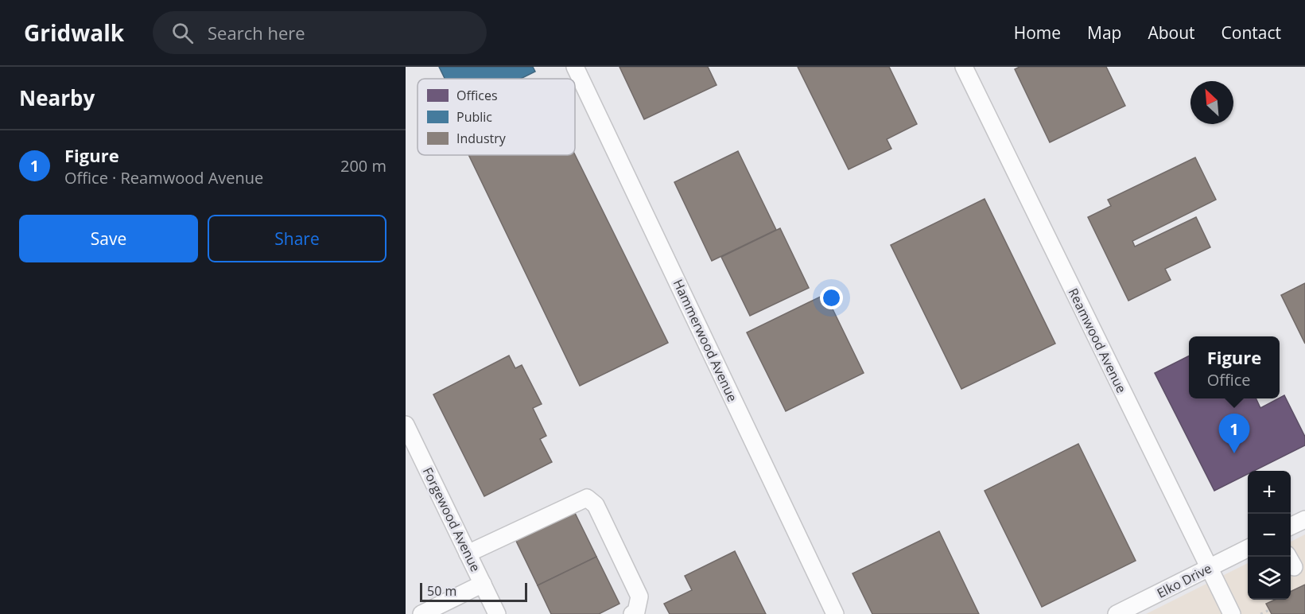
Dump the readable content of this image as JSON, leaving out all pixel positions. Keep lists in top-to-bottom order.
{
  "streets": {
    "street": [
      "Hammerwood Avenue",
      "Reamwood Avenue",
      "Forgewood Avenue",
      "Elko Drive"
    ]
  },
  "crossings": [
    ["Reamwood Avenue", "Elko Drive"]
  ],
  "legend": ["Offices", "Public", "Industry"],
  "scale_bar": "50 m",
  "north": "top left",
  "page": {
    "header": "Gridwalk",
    "search": "Search here",
    "nav": [
      "Home",
      "Map",
      "About",
      "Contact"
    ],
    "heading": "Nearby",
    "list": [
      {
        "mark": "1",
        "name": "Figure",
        "note": "Office · Reamwood Avenue",
        "value": "200 m"
      }
    ],
    "buttons": ["Save", "Share"],
    "popup": ["Figure", "Office"],
    "pins": "1",
    "map_buttons": ["+", "−"],
    "scale": "50 m"
  }
}
